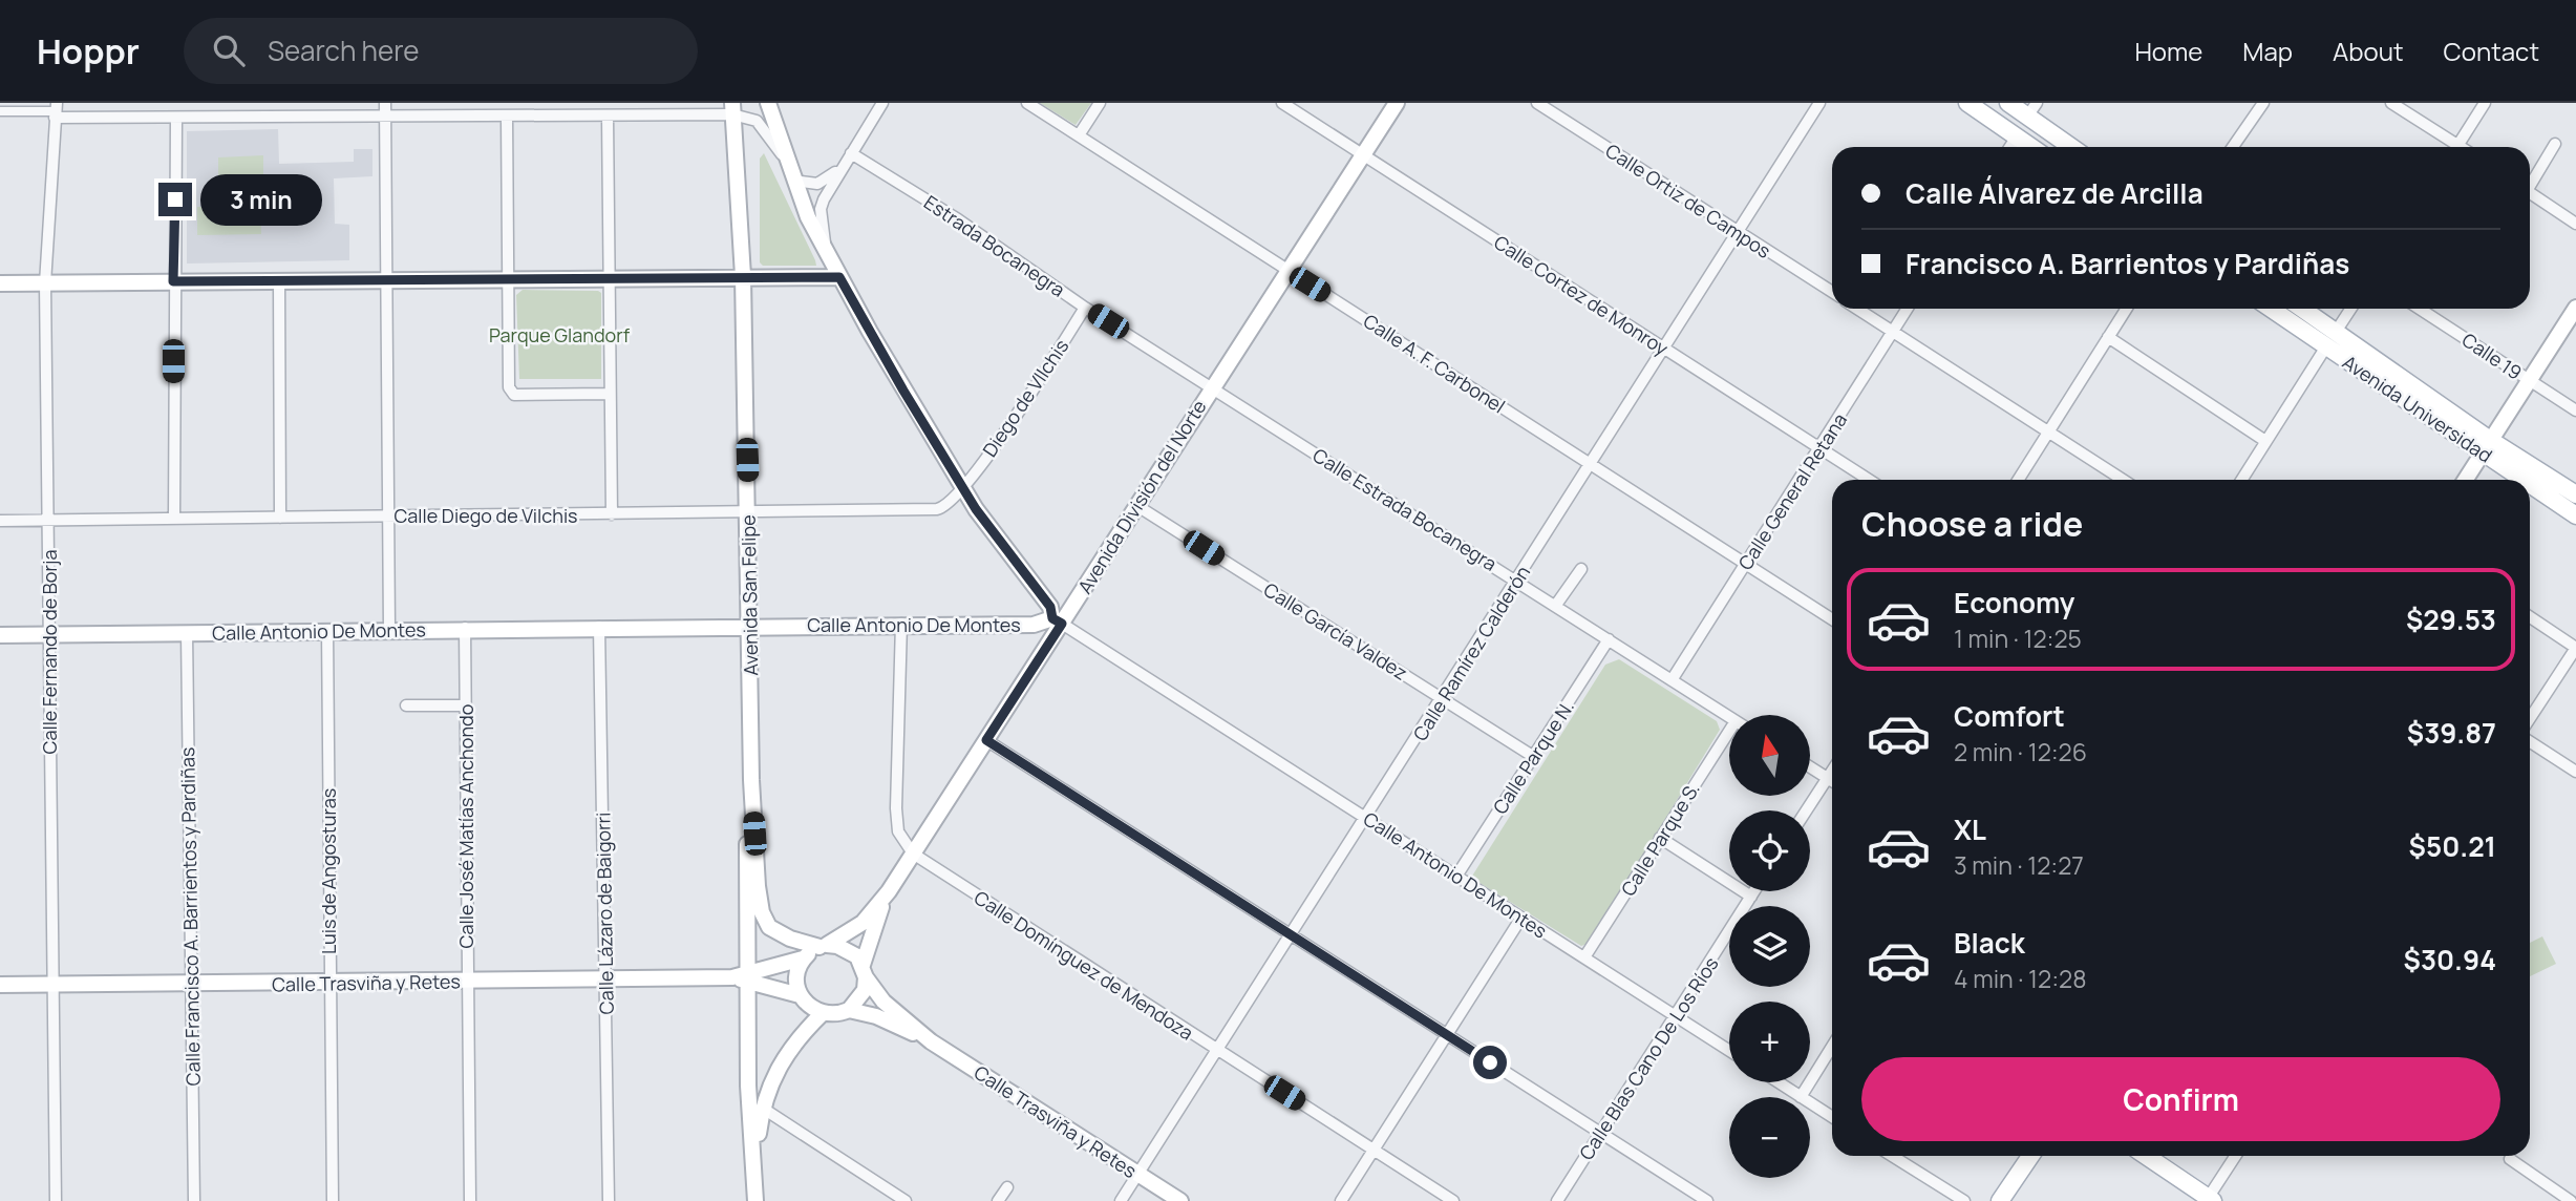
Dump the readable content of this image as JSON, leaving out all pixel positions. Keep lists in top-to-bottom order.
{
  "streets": {
    "main road": [
      "Avenida Universidad",
      "Avenida División del Norte",
      "Avenida San Felipe",
      "Calle Antonio De Montes",
      "Calle Trasviña y Retes"
    ],
    "street": [
      "Calle Ortiz de Campos",
      "Estrada Bocanegra",
      "Calle Cortez de Monroy",
      "Calle 19",
      "Calle A. F. Carbonel",
      "Diego de VIlchis",
      "Calle General Retana",
      "Calle Estrada Bocanegra",
      "Calle Diego de Vilchis",
      "Calle García Valdez",
      "Calle Fernando de Borja",
      "Calle Ramírez Calderón",
      "Calle Parque N.",
      "Calle José Matías Anchondo",
      "Calle Parque S.",
      "Luis de Angosturas",
      "Calle Lázaro de Baigorri",
      "Calle Francisco A. Barrientos y Pardiñas",
      "Calle Domínguez de Mendoza",
      "Calle Blas Cano De Los Ríos"
    ]
  },
  "crossings": [
    ["Calle Ortiz de Campos", "Calle Ramírez Calderón"],
    ["Estrada Bocanegra", "Diego de VIlchis"],
    ["Estrada Bocanegra", "Avenida División del Norte"],
    ["Estrada Bocanegra", "Calle Estrada Bocanegra"],
    ["Calle Cortez de Monroy", "Calle General Retana"],
    ["Calle Cortez de Monroy", "Avenida División del Norte"],
    ["Calle Cortez de Monroy", "Calle Ramírez Calderón"],
    ["Calle A. F. Carbonel", "Calle General Retana"],
    ["Calle A. F. Carbonel", "Avenida División del Norte"],
    ["Calle A. F. Carbonel", "Calle Ramírez Calderón"],
    ["Diego de VIlchis", "Calle Diego de Vilchis"],
    ["Calle General Retana", "Calle Estrada Bocanegra"],
    ["Avenida División del Norte", "Calle Estrada Bocanegra"],
    ["Avenida División del Norte", "Avenida San Felipe"],
    ["Avenida División del Norte", "Calle Antonio De Montes"],
    ["Avenida División del Norte", "Calle García Valdez"],
    ["Avenida División del Norte", "Calle Domínguez de Mendoza"],
    ["Avenida División del Norte", "Calle Trasviña y Retes"],
    ["Calle Estrada Bocanegra", "Calle Ramírez Calderón"],
    ["Calle Estrada Bocanegra", "Calle Parque N."],
    ["Calle Diego de Vilchis", "Avenida San Felipe"],
    ["Calle Diego de Vilchis", "Calle Fernando de Borja"],
    ["Avenida San Felipe", "Calle Antonio De Montes"],
    ["Avenida San Felipe", "Calle Trasviña y Retes"],
    ["Calle Antonio De Montes", "Calle Fernando de Borja"],
    ["Calle Antonio De Montes", "Calle Ramírez Calderón"],
    ["Calle Antonio De Montes", "Calle Parque N."],
    ["Calle Antonio De Montes", "Calle José Matías Anchondo"],
    ["Calle Antonio De Montes", "Calle Parque S."],
    ["Calle Antonio De Montes", "Luis de Angosturas"],
    ["Calle Antonio De Montes", "Calle Lázaro de Baigorri"],
    ["Calle Antonio De Montes", "Calle Francisco A. Barrientos y Pardiñas"],
    ["Calle Antonio De Montes", "Calle Blas Cano De Los Ríos"],
    ["Calle García Valdez", "Calle Ramírez Calderón"],
    ["Calle García Valdez", "Calle Parque N."],
    ["Calle Fernando de Borja", "Calle Trasviña y Retes"],
    ["Calle Ramírez Calderón", "Calle Domínguez de Mendoza"],
    ["Calle Ramírez Calderón", "Calle Trasviña y Retes"],
    ["Calle José Matías Anchondo", "Calle Trasviña y Retes"],
    ["Luis de Angosturas", "Calle Trasviña y Retes"],
    ["Calle Lázaro de Baigorri", "Calle Trasviña y Retes"],
    ["Calle Francisco A. Barrientos y Pardiñas", "Calle Trasviña y Retes"]
  ],
  "parks": ["Parque Glandorf"],
  "north": "top",
  "page": {
    "header": "Hoppr",
    "search": "Search here",
    "nav": [
      "Home",
      "Map",
      "About",
      "Contact"
    ],
    "banner": ["Calle Álvarez de Arcilla", "Francisco A. Barrientos y Pardiñas"],
    "bubble": "3 min",
    "heading": "Choose a ride",
    "list": [
      {
        "name": "Economy",
        "note": "1 min · 12:25",
        "value": "$29.53"
      },
      {
        "name": "Comfort",
        "note": "2 min · 12:26",
        "value": "$39.87"
      },
      {
        "name": "XL",
        "note": "3 min · 12:27",
        "value": "$50.21"
      },
      {
        "name": "Black",
        "note": "4 min · 12:28",
        "value": "$30.94"
      }
    ],
    "map_buttons": ["+", "−"],
    "buttons": "Confirm"
  }
}
